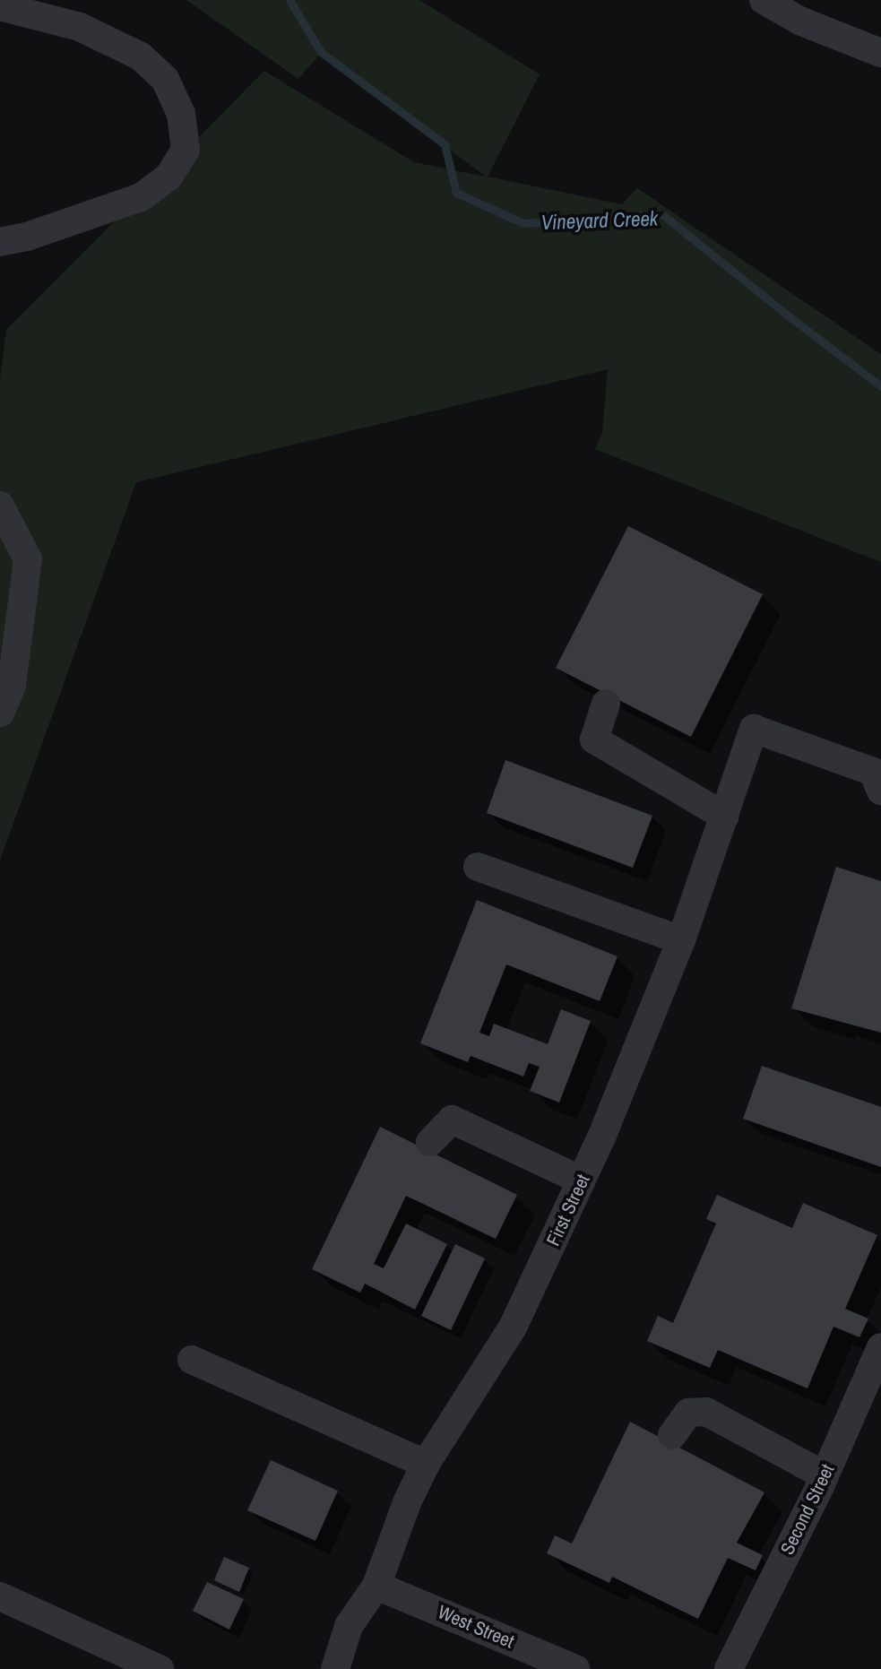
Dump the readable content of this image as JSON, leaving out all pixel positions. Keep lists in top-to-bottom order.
{
  "streets": {
    "street": ["First Street", "Second Street", "West Street"]
  },
  "crossings": [
    ["First Street", "West Street"]
  ],
  "water": ["Vineyard Creek"]
}
